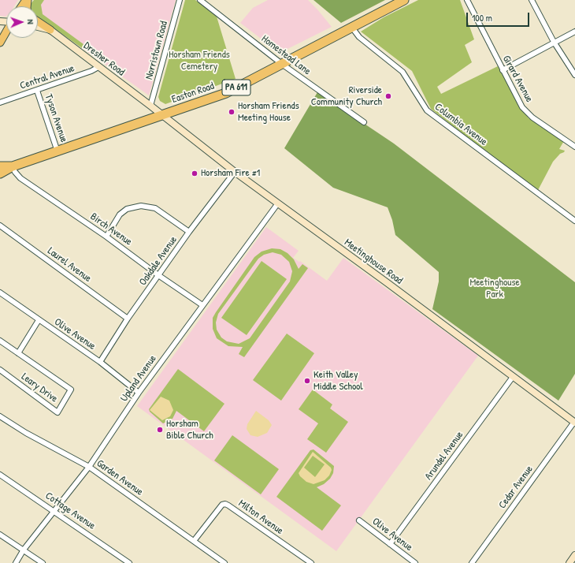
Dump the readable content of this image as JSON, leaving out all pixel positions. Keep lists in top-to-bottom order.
{
  "streets": {
    "highway": ["PA 611", "Easton Road"],
    "street": [
      "Norristown Road",
      "Homestead Lane",
      "Dresher Road",
      "Central Avenue",
      "Girard Avenue",
      "Tyson Avenue",
      "Columbia Avenue",
      "Birch Avenue",
      "Oakdale Avenue",
      "Meetinghouse Road",
      "Laurel Avenue",
      "Olive Avenue",
      "Upland Avenue",
      "Leary Drive",
      "Arundel Avenue",
      "Garden Avenue",
      "Cedar Avenue",
      "Cottage Avenue",
      "Milton Avenue"
    ]
  },
  "crossings": [
    ["Norristown Road", "Dresher Road"],
    ["Homestead Lane", "Easton Road"],
    ["Dresher Road", "Central Avenue"],
    ["Dresher Road", "Easton Road"],
    ["Dresher Road", "Meetinghouse Road"],
    ["Central Avenue", "Tyson Avenue"],
    ["Easton Road", "Tyson Avenue"],
    ["Easton Road", "Columbia Avenue"],
    ["Easton Road", "Birch Avenue"],
    ["Easton Road", "Meetinghouse Road"],
    ["Birch Avenue", "Oakdale Avenue"],
    ["Birch Avenue", "Upland Avenue"],
    ["Oakdale Avenue", "Meetinghouse Road"],
    ["Oakdale Avenue", "Laurel Avenue"],
    ["Oakdale Avenue", "Olive Avenue"],
    ["Meetinghouse Road", "Upland Avenue"],
    ["Meetinghouse Road", "Arundel Avenue"],
    ["Meetinghouse Road", "Cedar Avenue"],
    ["Olive Avenue", "Upland Avenue"],
    ["Olive Avenue", "Arundel Avenue"],
    ["Upland Avenue", "Garden Avenue"],
    ["Upland Avenue", "Cottage Avenue"],
    ["Garden Avenue", "Milton Avenue"]
  ],
  "parks": ["Horsham Friends Cemetery", "Meetinghouse Park"],
  "places": [
    "Riverside Community Church",
    "Horsham Friends Meeting House",
    "Horsham Fire #1",
    "Keith Valley Middle School",
    "Horsham Bible Church"
  ],
  "scale_bar": "100 m",
  "north": "right"
}
